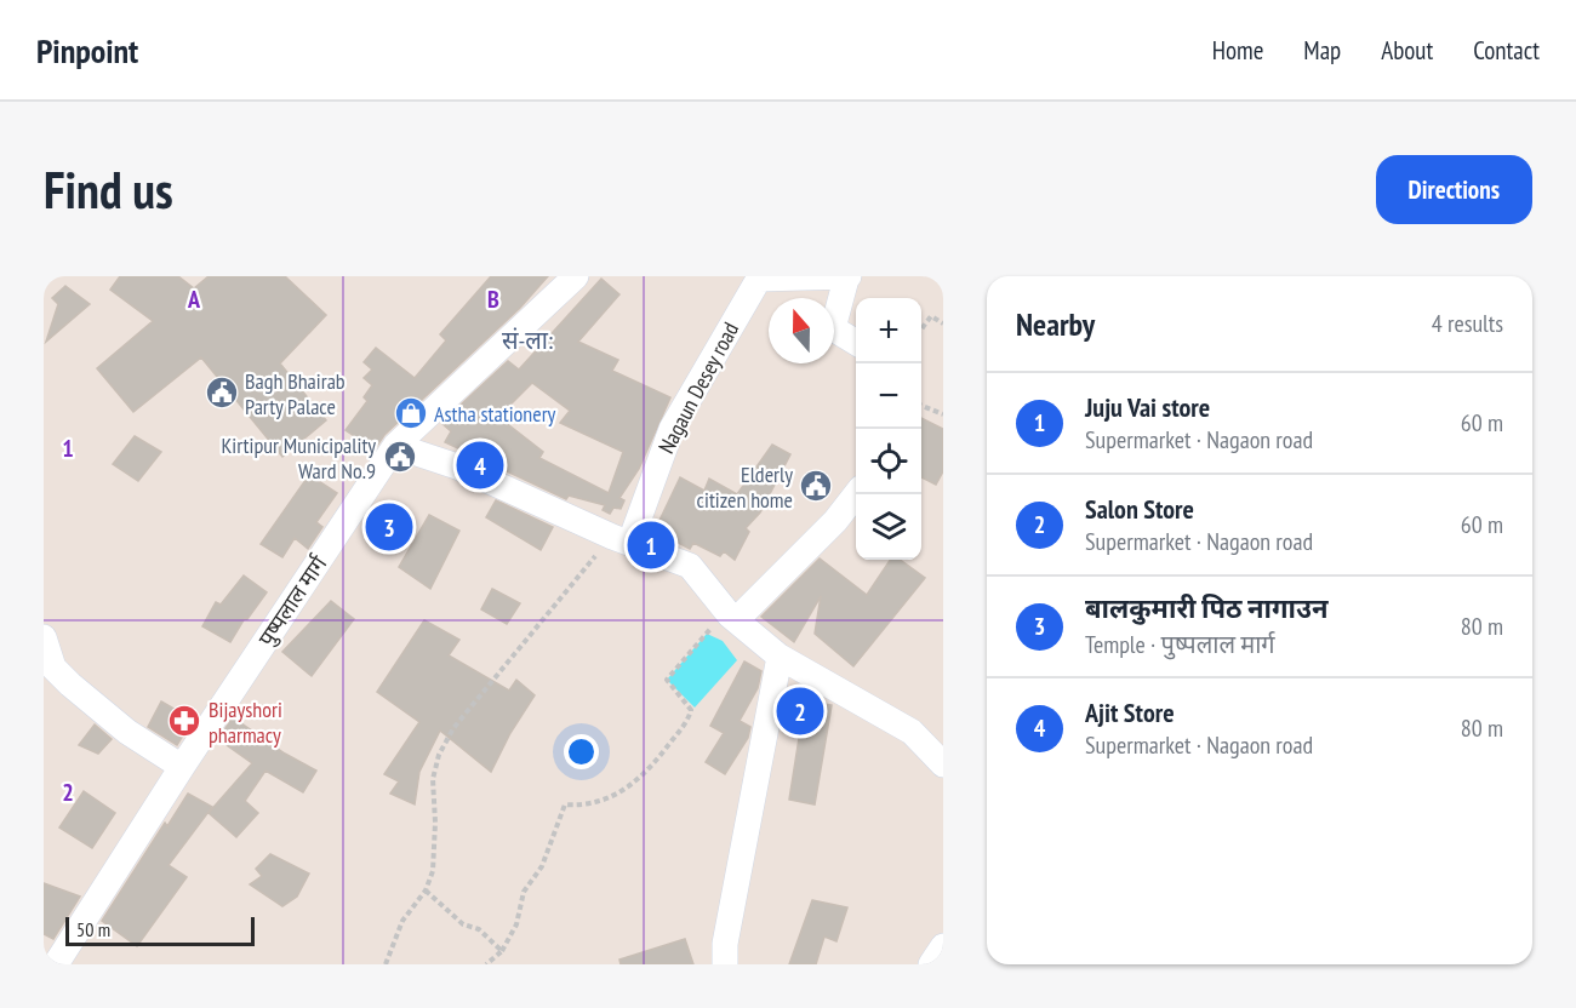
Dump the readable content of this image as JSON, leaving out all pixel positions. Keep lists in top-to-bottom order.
{
  "streets": {
    "street": ["Nagaun Desey road", "पुष्पलाल मार्ग"]
  },
  "districts": ["सं-ला:"],
  "places": {
    "public building": ["Bagh Bhairab Party Palace", "Kirtipur Municipality Ward No.9", "Elderly citizen home"],
    "shop": ["Astha stationery"],
    "pharmacy": ["Bijayshori pharmacy"]
  },
  "scale_bar": "50 m",
  "north": "top",
  "page": {
    "header": "Pinpoint",
    "nav": [
      "Home",
      "Map",
      "About",
      "Contact"
    ],
    "buttons": "Directions",
    "title": "Find us",
    "heading": ["Nearby", "4 results"],
    "map_buttons": ["+", "−"],
    "list": [
      {
        "mark": "1",
        "name": "Juju Vai store",
        "note": "Supermarket · Nagaon road",
        "value": "60 m"
      },
      {
        "mark": "2",
        "name": "Salon Store",
        "note": "Supermarket · Nagaon road",
        "value": "60 m"
      },
      {
        "mark": "3",
        "name": "बालकुमारी पिठ नागाउन",
        "note": "Temple · पुष्पलाल मार्ग",
        "value": "80 m"
      },
      {
        "mark": "4",
        "name": "Ajit Store",
        "note": "Supermarket · Nagaon road",
        "value": "80 m"
      }
    ],
    "pins": [
      "4",
      "3",
      "1",
      "2"
    ],
    "scale": "50 m"
  },
  "grid": {
    "columns": ["A", "B"],
    "rows": ["1", "2"]
  }
}
